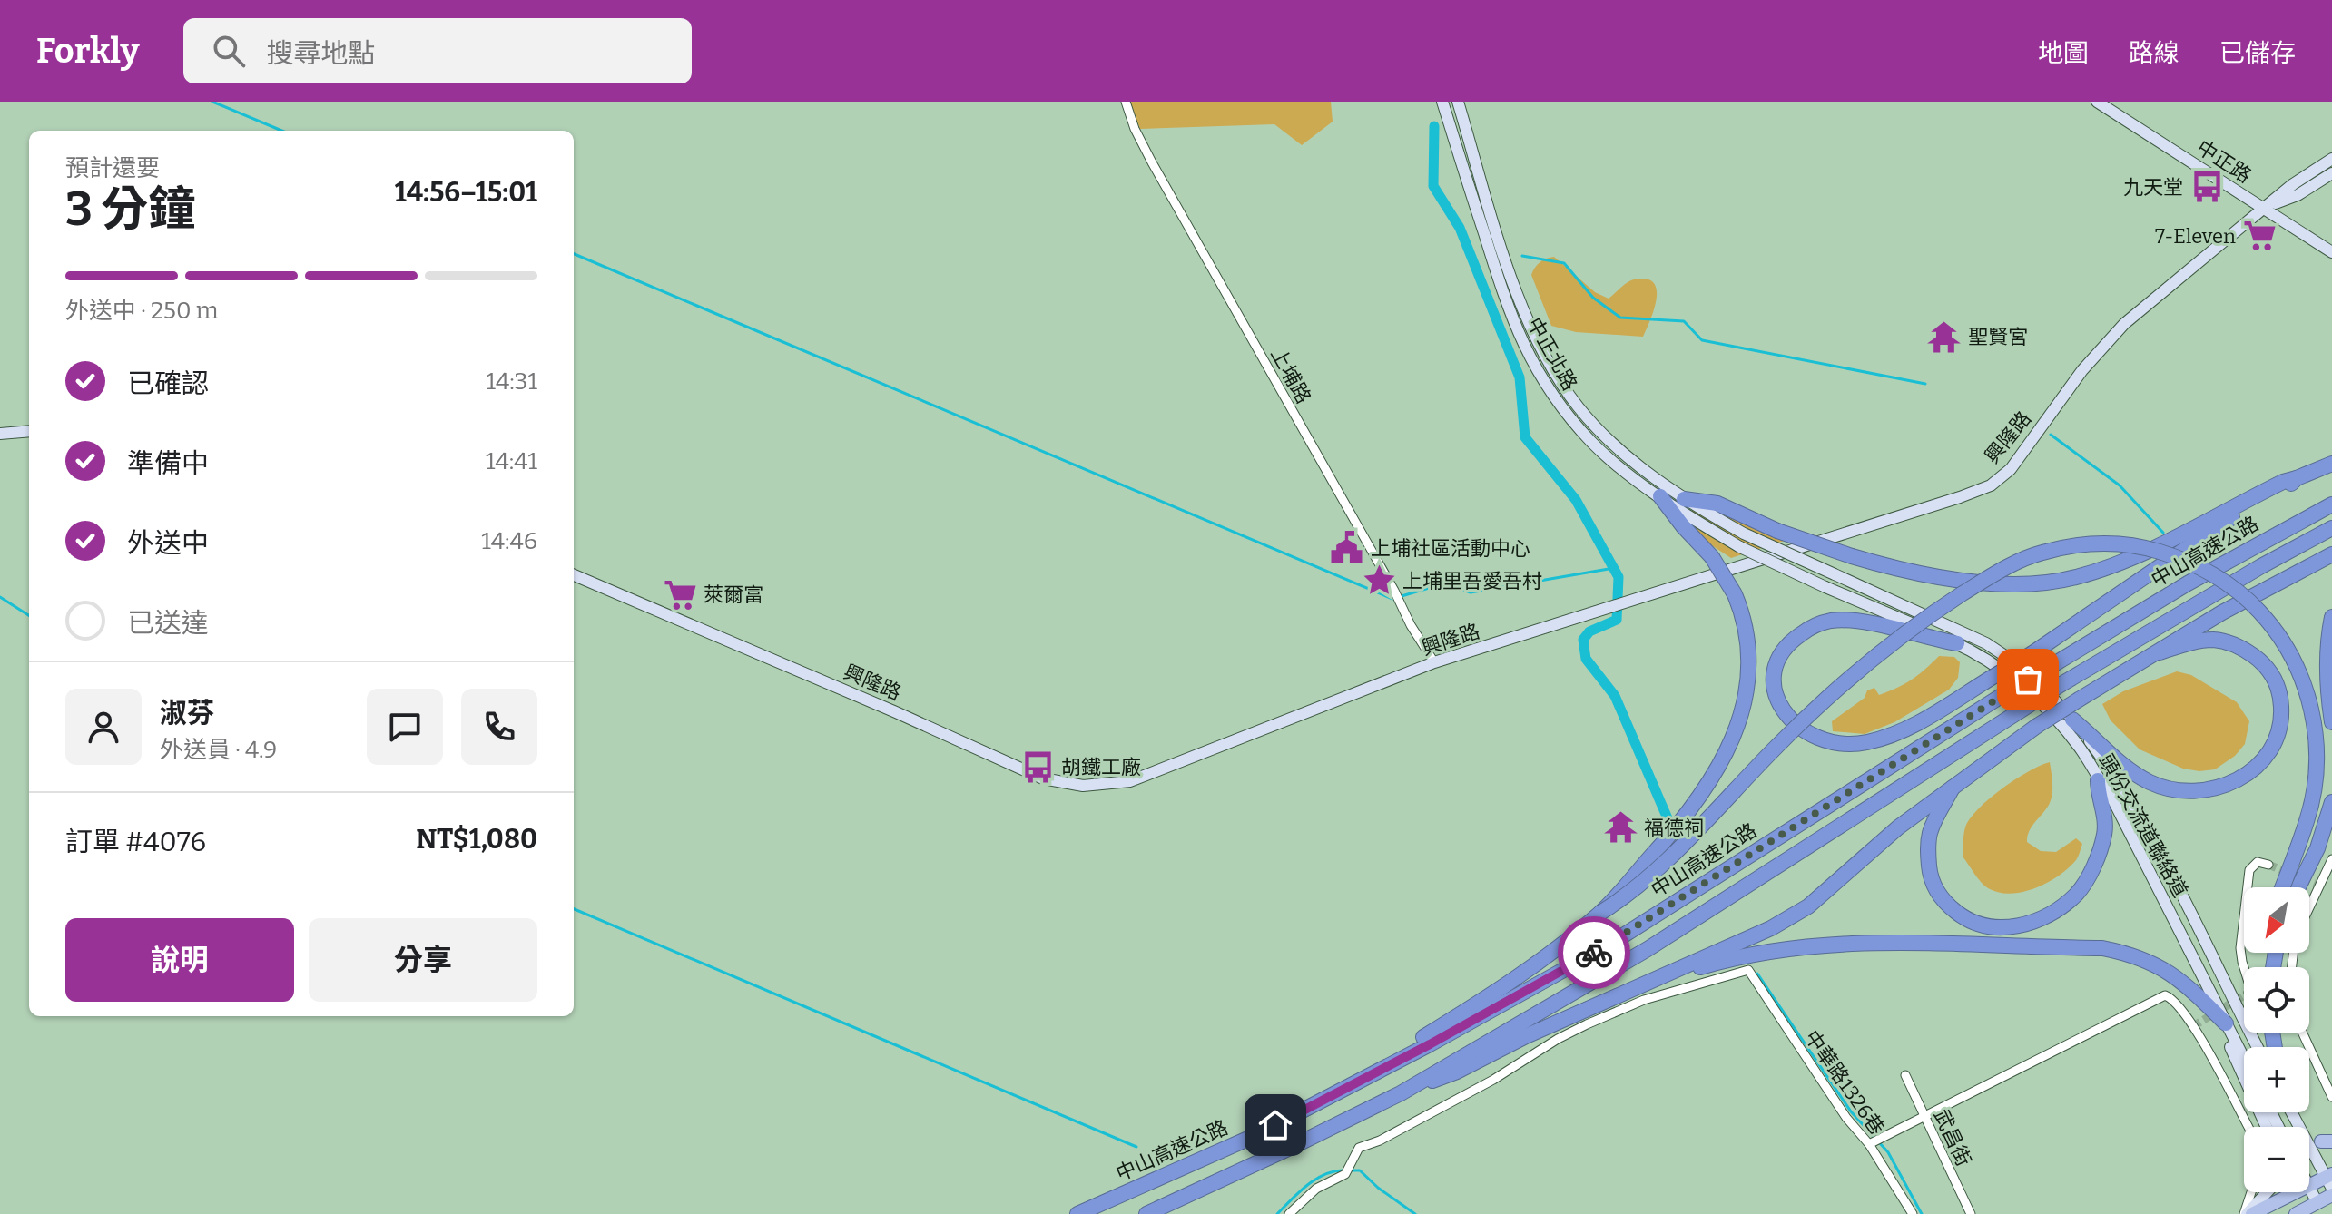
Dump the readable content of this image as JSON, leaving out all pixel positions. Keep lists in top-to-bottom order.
{
  "streets": {
    "highway": ["中山高速公路"],
    "main road": [
      "中正路",
      "中正北路",
      "興隆路",
      "頭份交流道聯絡道"
    ],
    "street": ["上埔路", "中華路1326巷", "武昌街"]
  },
  "crossings": [
    ["中正路", "興隆路"],
    ["中正北路", "頭份交流道聯絡道"],
    ["上埔路", "興隆路"]
  ],
  "places": {
    "bus stop": ["九天堂", "胡鐵工廠"],
    "supermarket": ["7-Eleven", "萊爾富"],
    "temple": ["聖賢宮", "福德祠"],
    "public building": ["上埔社區活動中心"],
    "place": ["上埔里吾愛吾村"]
  },
  "north": "bottom left",
  "page": {
    "header": "Forkly",
    "search": "搜尋地點",
    "nav": ["地圖", "路線", "已儲存"],
    "heading": ["3 分鐘", "預計還要", "14:56–15:01"],
    "panel": [
      "淑芬",
      "外送員 · 4.9",
      "訂單 #4076",
      "NT$1,080"
    ],
    "bar": "外送中 · 250 m",
    "list": [
      ["已確認", "14:31"],
      ["準備中", "14:41"],
      ["外送中", "14:46"],
      "已送達"
    ],
    "map_buttons": ["+", "−"],
    "buttons": ["說明", "分享"]
  }
}
